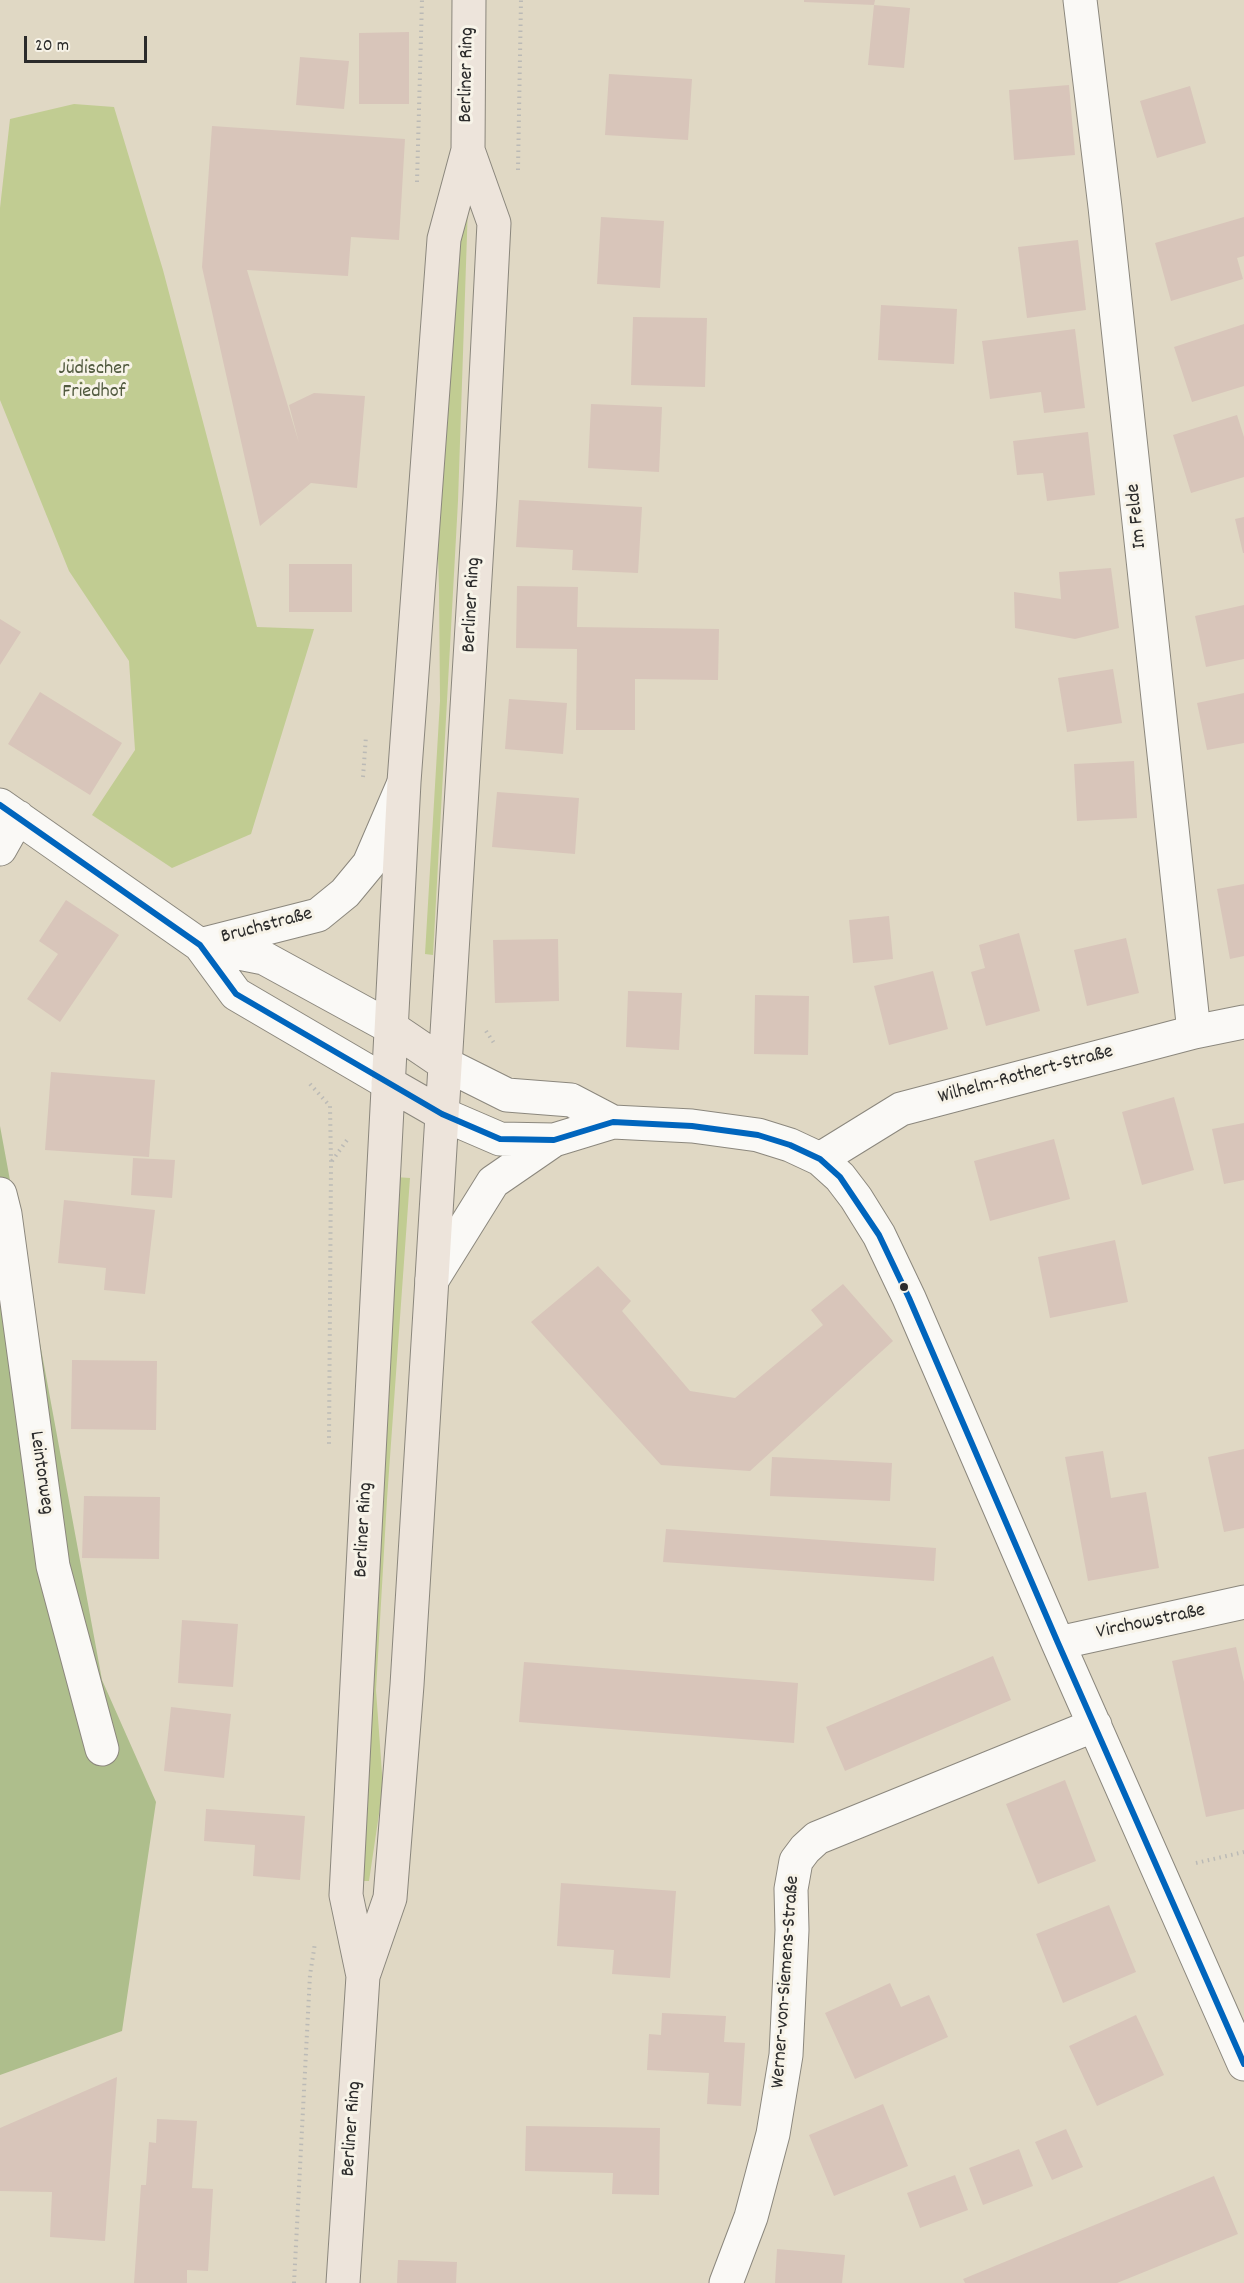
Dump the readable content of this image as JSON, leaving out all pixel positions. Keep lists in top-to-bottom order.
{
  "streets": {
    "main road": ["Berliner Ring"],
    "street": [
      "Im Felde",
      "Bruchstraße",
      "Wilhelm-Rothert-Straße",
      "Leintorweg",
      "Virchowstraße",
      "Werner-von-Siemens-Straße"
    ]
  },
  "crossings": [
    ["Berliner Ring", "Bruchstraße"],
    ["Im Felde", "Wilhelm-Rothert-Straße"]
  ],
  "parks": ["Jüdischer Friedhof"],
  "scale_bar": "20 m"
}
